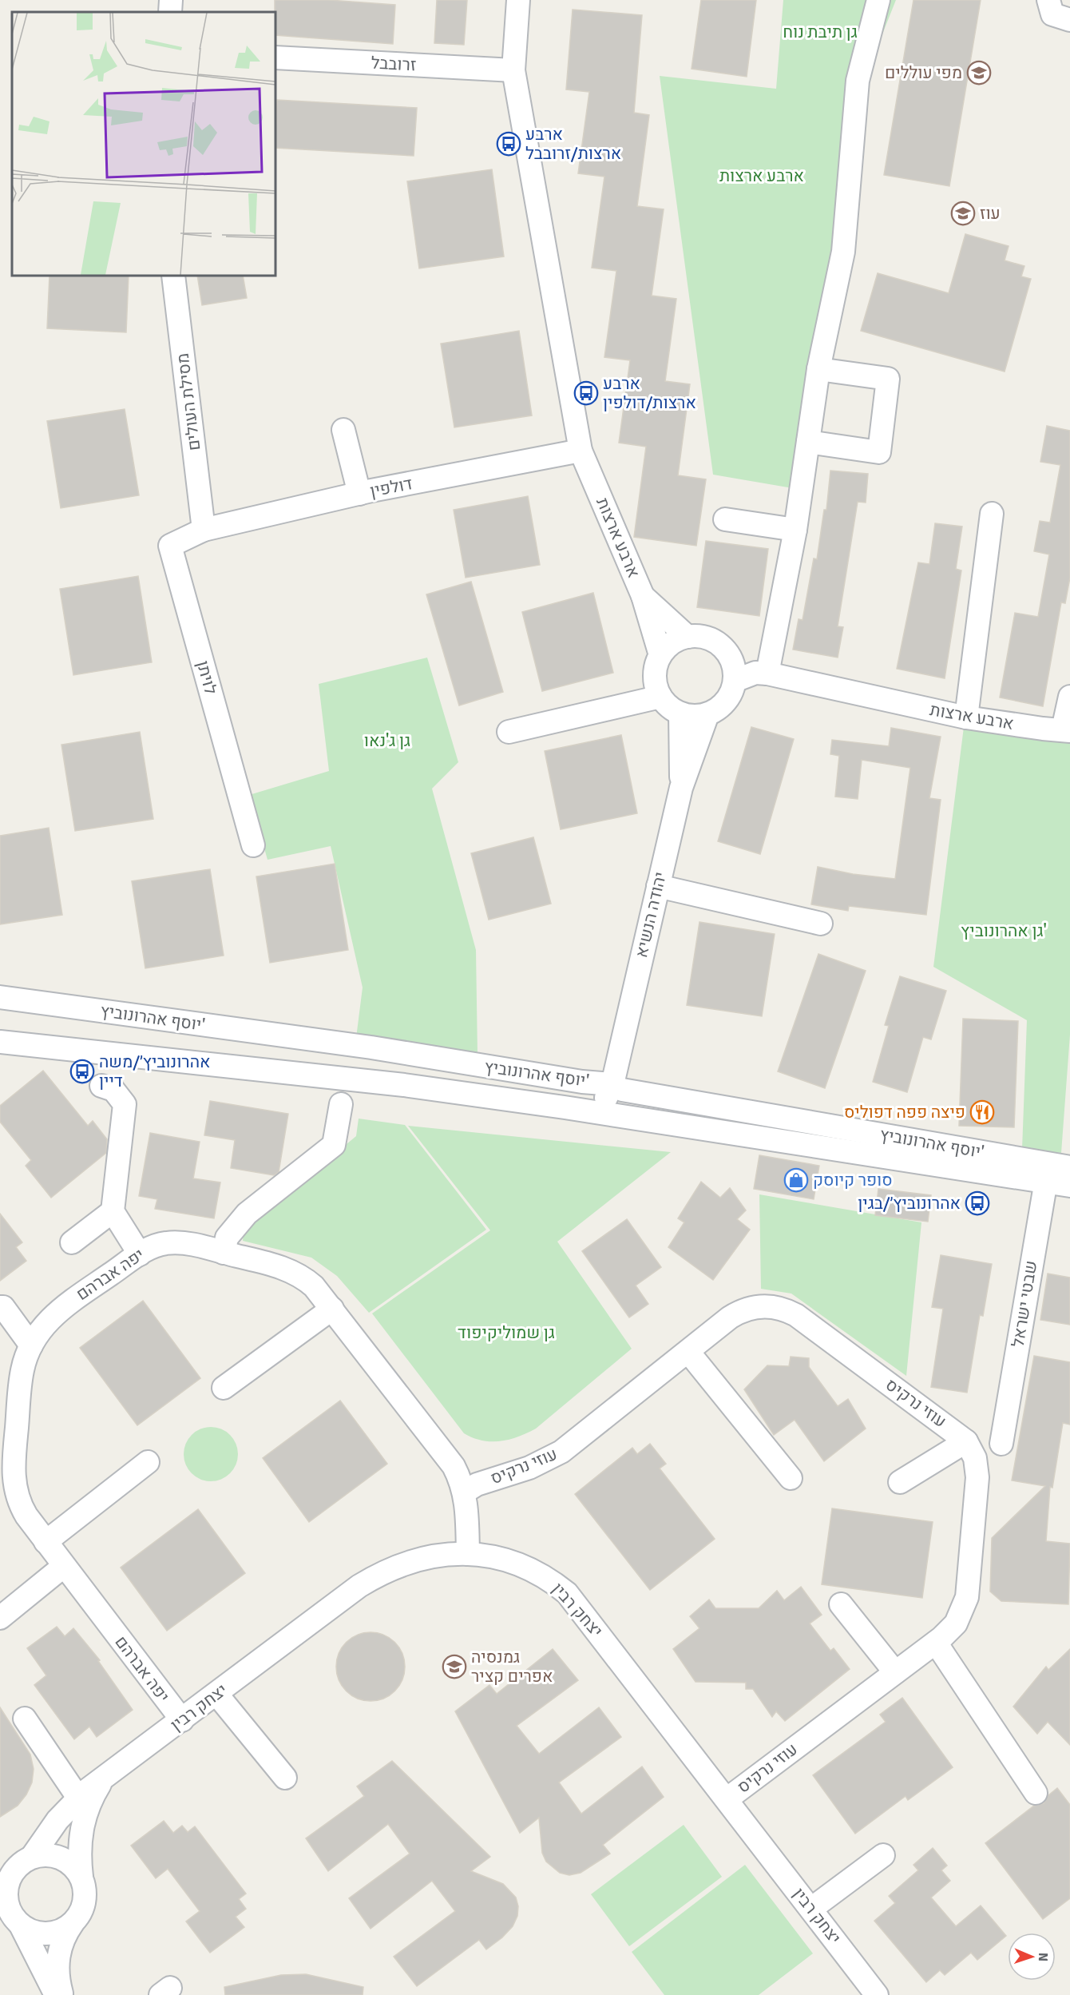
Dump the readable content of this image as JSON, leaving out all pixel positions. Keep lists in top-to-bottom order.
{
  "streets": {
    "street": [
      "זרובבל",
      "מסילת העולים",
      "דולפין",
      "ארבע ארצות",
      "לויתן",
      "יהודה הנשיא",
      "יוסף אהרונוביץ'",
      "יפה אברהם",
      "שבטי ישראל",
      "עוזי נרקיס",
      "יצחק רבין"
    ]
  },
  "crossings": [
    ["זרובבל", "ארבע ארצות"],
    ["מסילת העולים", "דולפין"],
    ["מסילת העולים", "לויתן"],
    ["דולפין", "ארבע ארצות"],
    ["דולפין", "לויתן"],
    ["ארבע ארצות", "יהודה הנשיא"],
    ["יהודה הנשיא", "יוסף אהרונוביץ'"],
    ["יוסף אהרונוביץ'", "שבטי ישראל"],
    ["יפה אברהם", "עוזי נרקיס"],
    ["יפה אברהם", "יצחק רבין"],
    ["עוזי נרקיס", "יצחק רבין"]
  ],
  "parks": [
    "גן תיבת נוח",
    "ארבע ארצות",
    "גן ג'נאו",
    "גן אהרונוביץ'",
    "גן שמוליקיפוד"
  ],
  "places": {
    "school or university": ["מפי עוללים", "עוז", "גמנסיה אפרים קציר"],
    "bus stop": [
      "ארבע ארצות/זרובבל",
      "ארבע ארצות/דולפין",
      "אהרונוביץ׳/משה דיין",
      "אהרונוביץ׳/בגין"
    ],
    "restaurant": ["פיצה פפה דפוליס"],
    "shop": ["סופר קיוסק"]
  },
  "north": "right"
}
